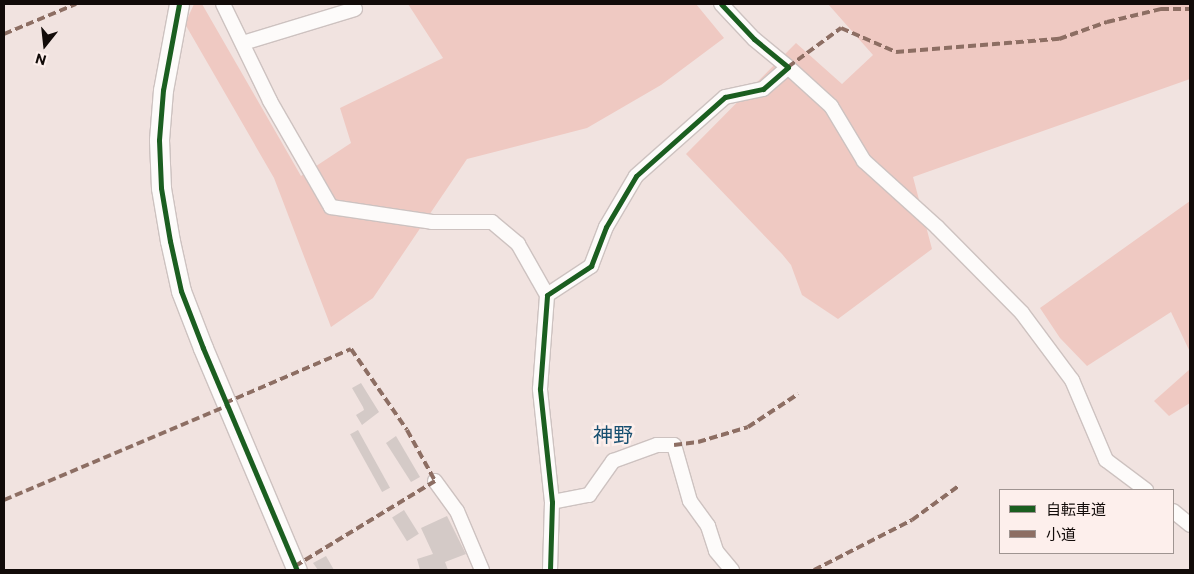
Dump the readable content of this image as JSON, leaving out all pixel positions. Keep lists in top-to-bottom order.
{
  "districts": ["神野"],
  "legend": ["自転車道", "小道"],
  "north": "bottom"
}
